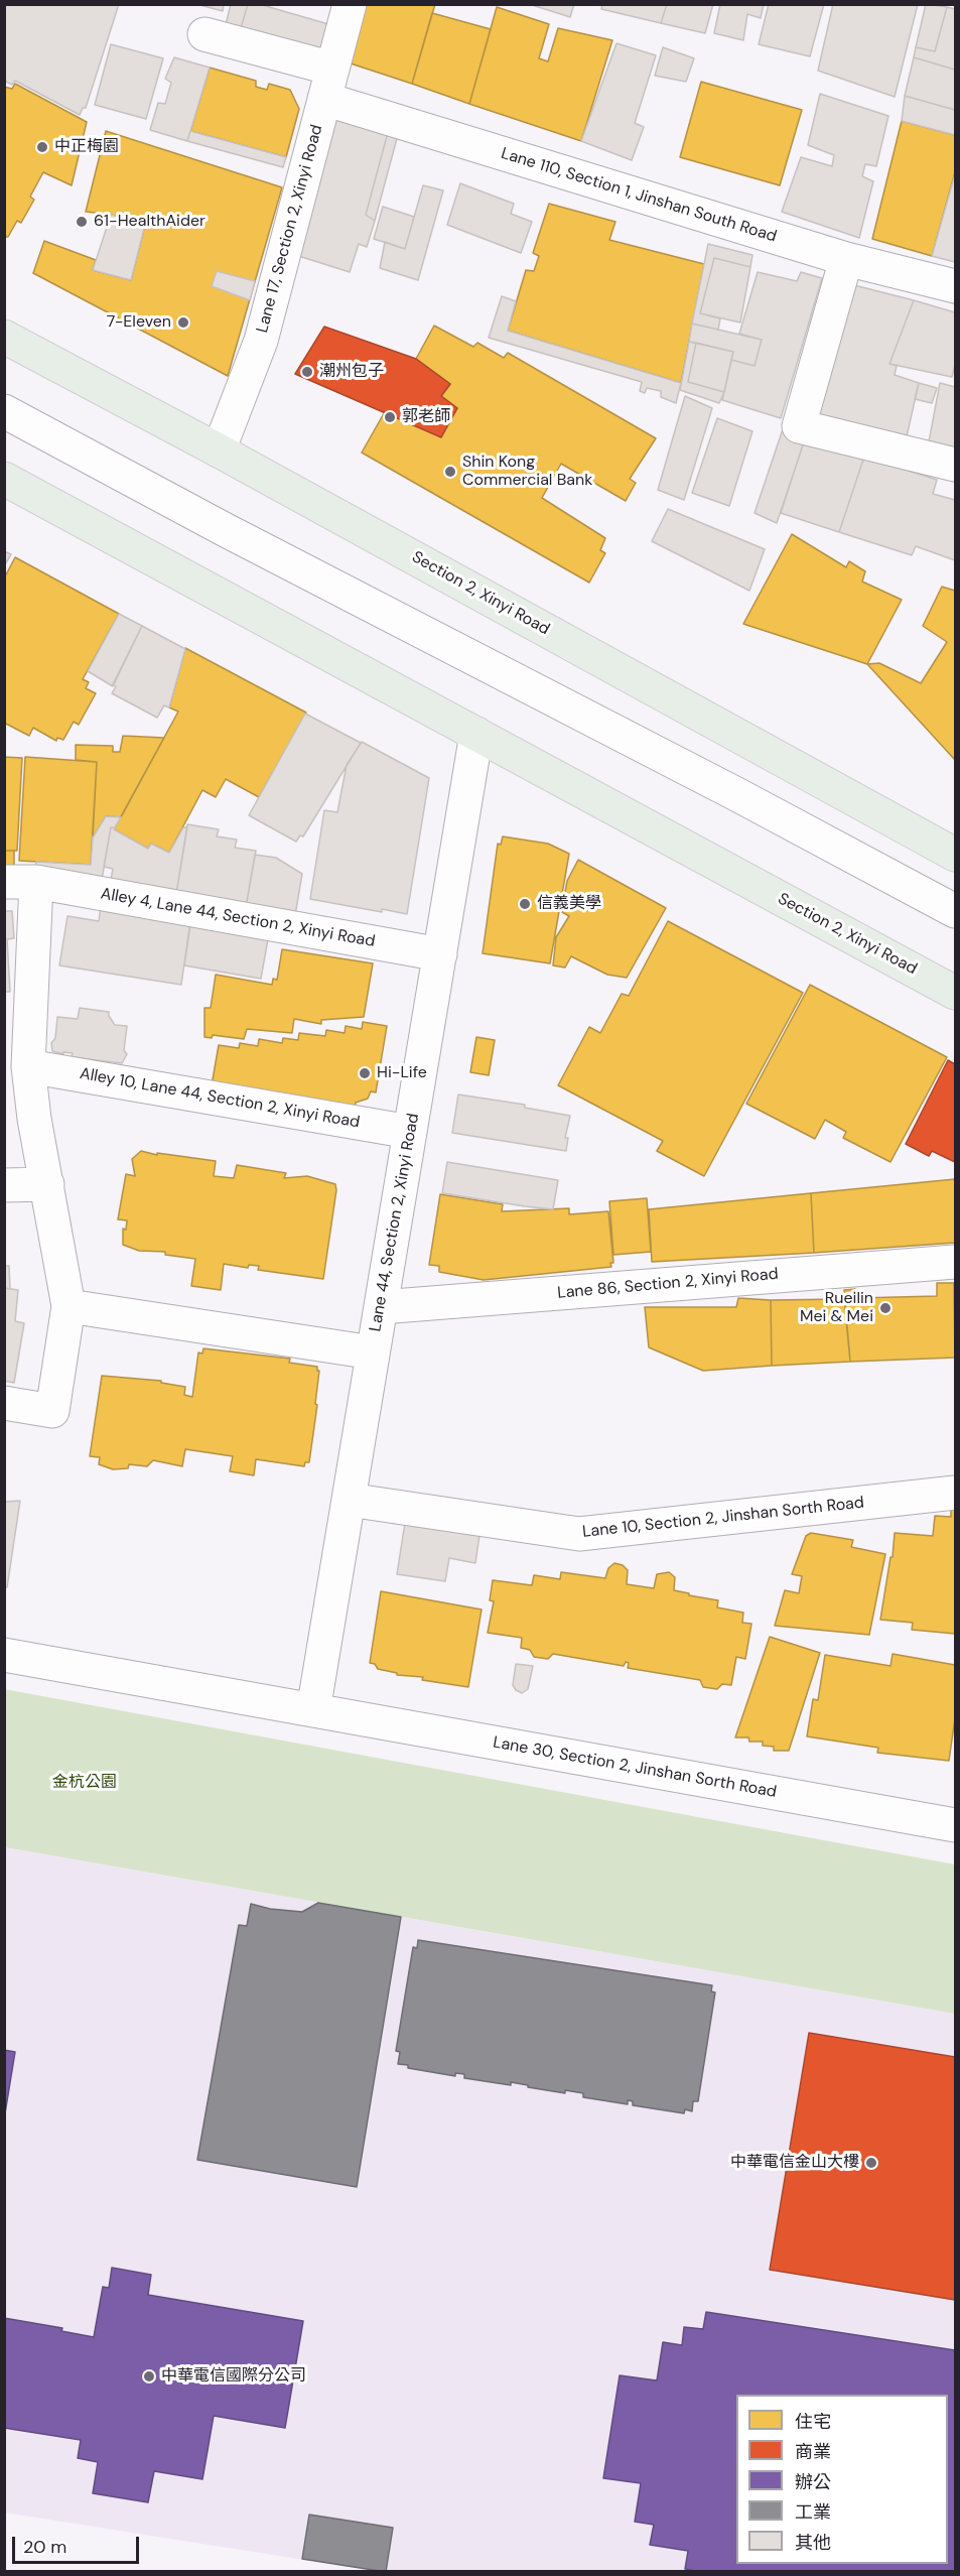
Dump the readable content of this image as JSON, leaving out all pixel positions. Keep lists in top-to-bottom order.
{
  "streets": {
    "main road": ["Section 2, Xinyi Road"],
    "street": [
      "Lane 110, Section 1, Jinshan South Road",
      "Lane 17, Section 2, Xinyi Road",
      "Alley 4, Lane 44, Section 2, Xinyi Road",
      "Alley 10, Lane 44, Section 2, Xinyi Road",
      "Lane 44, Section 2, Xinyi Road",
      "Lane 86, Section 2, Xinyi Road",
      "Lane 10, Section 2, Jinshan Sorth Road",
      "Lane 30, Section 2, Jinshan Sorth Road"
    ]
  },
  "crossings": [
    ["Lane 110, Section 1, Jinshan South Road", "Lane 17, Section 2, Xinyi Road"],
    ["Lane 17, Section 2, Xinyi Road", "Section 2, Xinyi Road"],
    ["Section 2, Xinyi Road", "Lane 44, Section 2, Xinyi Road"],
    ["Alley 4, Lane 44, Section 2, Xinyi Road", "Lane 44, Section 2, Xinyi Road"],
    ["Alley 10, Lane 44, Section 2, Xinyi Road", "Lane 44, Section 2, Xinyi Road"],
    ["Lane 44, Section 2, Xinyi Road", "Lane 86, Section 2, Xinyi Road"],
    ["Lane 44, Section 2, Xinyi Road", "Lane 10, Section 2, Jinshan Sorth Road"],
    ["Lane 44, Section 2, Xinyi Road", "Lane 30, Section 2, Jinshan Sorth Road"]
  ],
  "parks": ["金杭公園"],
  "places": [
    "中正梅園",
    "61-HealthAider",
    "7-Eleven",
    "潮州包子",
    "郭老師",
    "Shin Kong Commercial Bank",
    "信義美學",
    "Hi-Life",
    "Rueilin Mei & Mei",
    "中華電信金山大樓",
    "中華電信國際分公司"
  ],
  "legend": [
    "住宅",
    "商業",
    "辦公",
    "工業",
    "其他"
  ],
  "scale_bar": "20 m"
}
